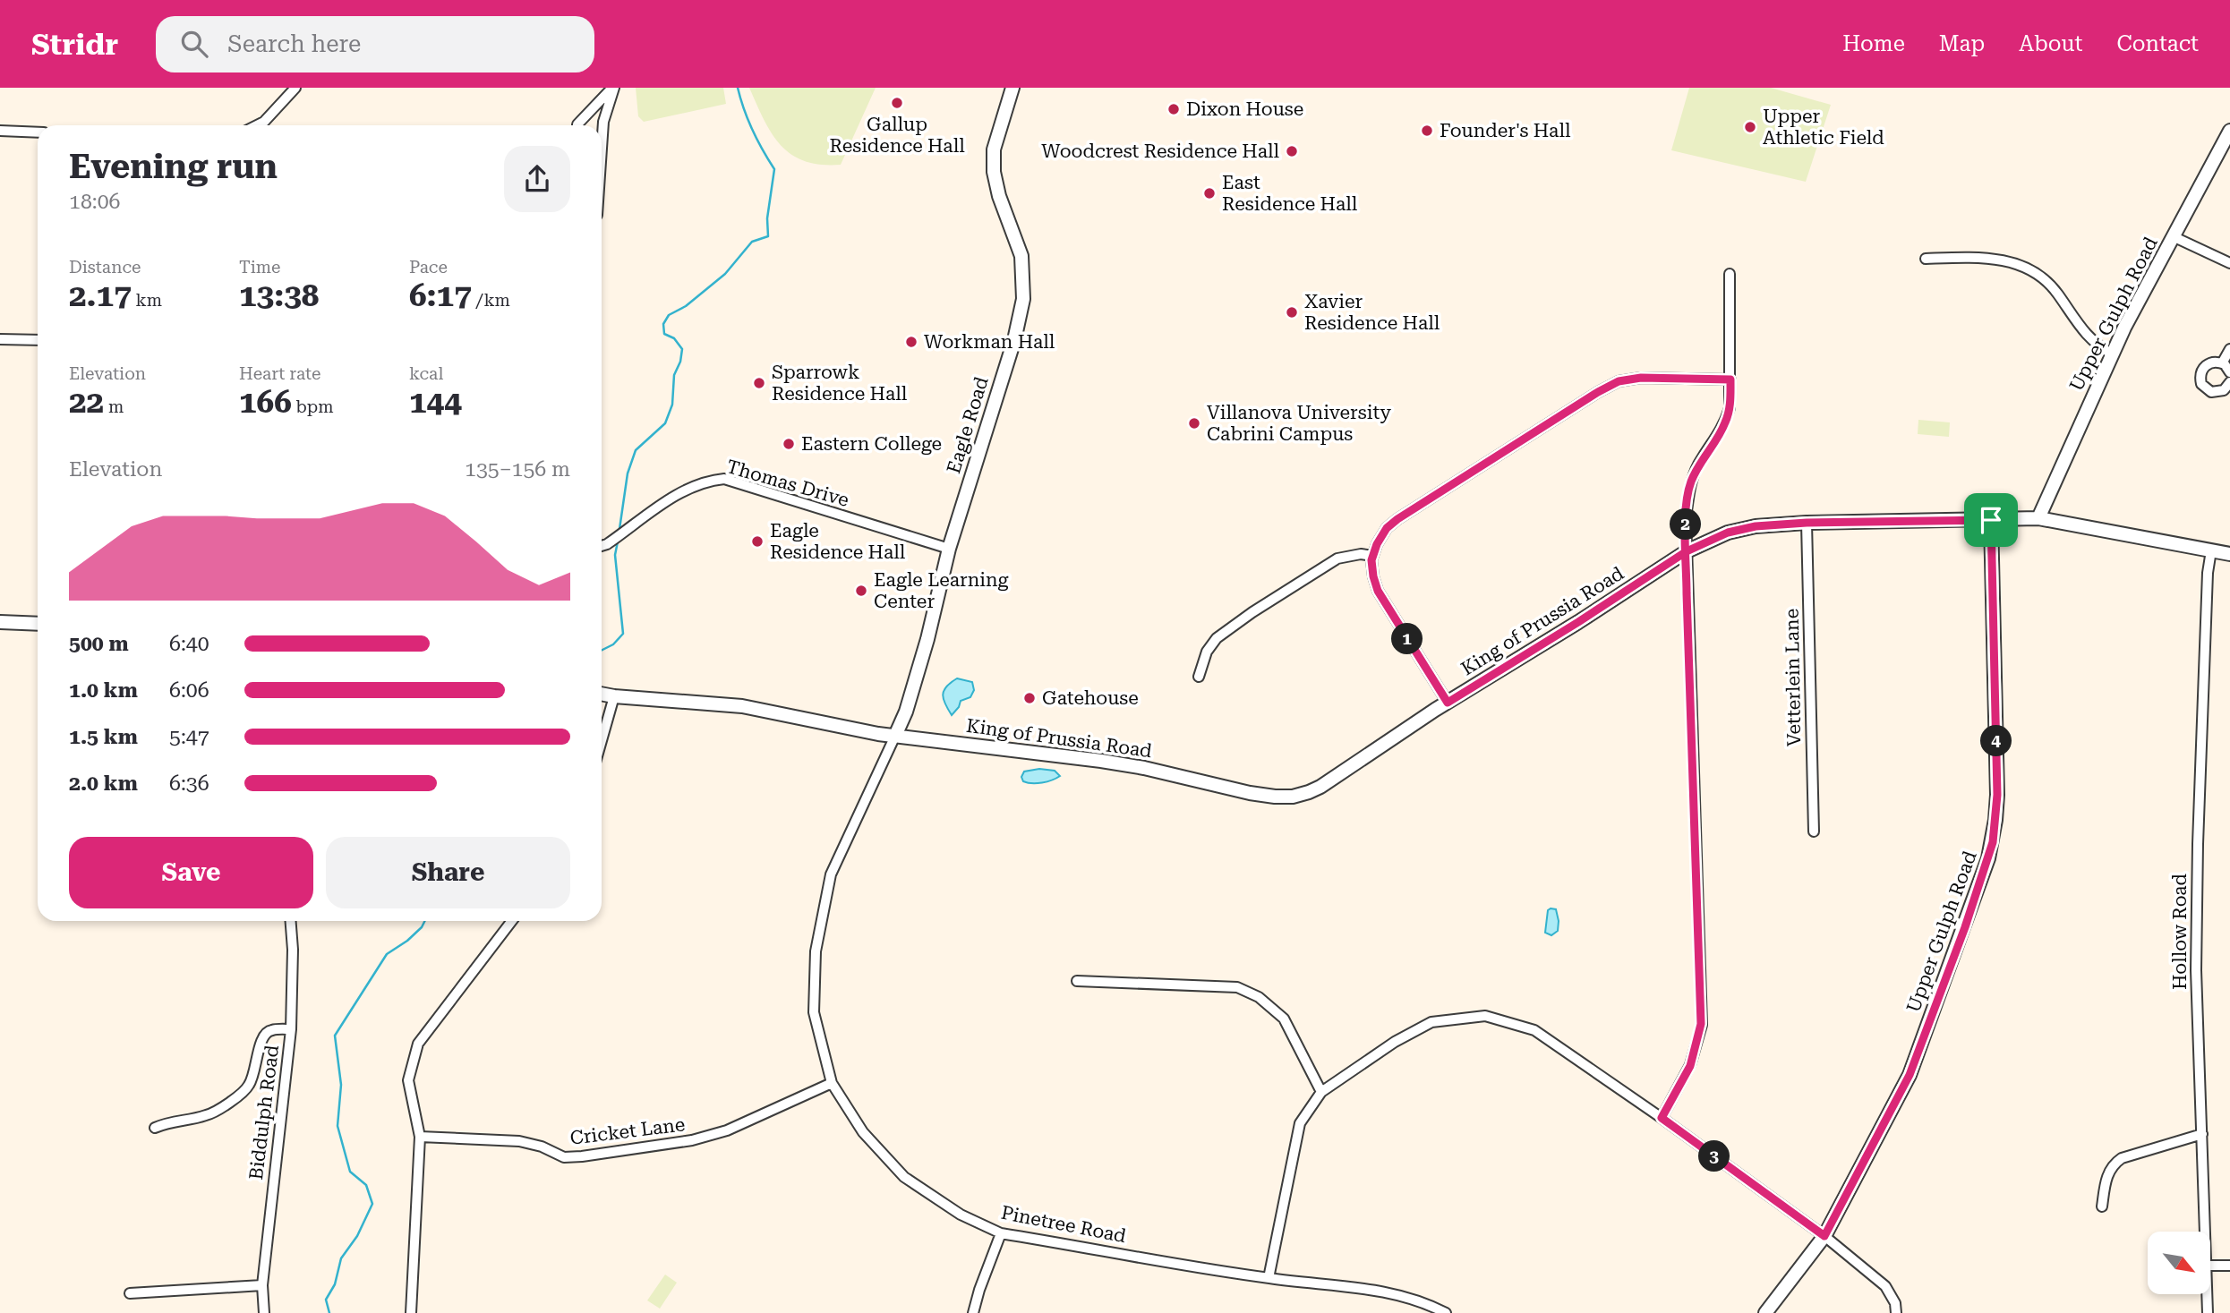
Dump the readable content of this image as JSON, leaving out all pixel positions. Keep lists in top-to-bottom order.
{
  "streets": {
    "street": [
      "Upper Gulph Road",
      "Eagle Road",
      "Thomas Drive",
      "King of Prussia Road",
      "Vetterlein Lane",
      "Hollow Road",
      "Biddulph Road",
      "Cricket Lane",
      "Pinetree Road"
    ]
  },
  "crossings": [
    ["Upper Gulph Road", "King of Prussia Road"],
    ["Eagle Road", "Thomas Drive"],
    ["Eagle Road", "King of Prussia Road"],
    ["Eagle Road", "Pinetree Road"],
    ["King of Prussia Road", "Vetterlein Lane"],
    ["King of Prussia Road", "Hollow Road"],
    ["King of Prussia Road", "Pinetree Road"],
    ["Cricket Lane", "Pinetree Road"]
  ],
  "places": [
    "Gallup Residence Hall",
    "Dixon House",
    "Upper Athletic Field",
    "Founder's Hall",
    "Woodcrest Residence Hall",
    "East Residence Hall",
    "Xavier Residence Hall",
    "Workman Hall",
    "Sparrowk Residence Hall",
    "Villanova University Cabrini Campus",
    "Eastern College",
    "Eagle Residence Hall",
    "Eagle Learning Center",
    "Gatehouse"
  ],
  "north": "bottom right",
  "page": {
    "header": "Stridr",
    "search": "Search here",
    "nav": [
      "Home",
      "Map",
      "About",
      "Contact"
    ],
    "heading": ["Evening run", "18:06"],
    "stats": [
      ["Distance", "2.17 km"],
      ["Time", "13:38"],
      ["Pace", "6:17 /km"],
      ["Elevation", "22 m"],
      ["Heart rate", "166 bpm"],
      ["kcal", "144"]
    ],
    "chart": ["Elevation", "135–156 m"],
    "pins": [
      "2",
      "1",
      "4",
      "3"
    ],
    "list": [
      {
        "name": "500 m",
        "note": "6:40"
      },
      {
        "name": "1.0 km",
        "note": "6:06"
      },
      {
        "name": "1.5 km",
        "note": "5:47"
      },
      {
        "name": "2.0 km",
        "note": "6:36"
      }
    ],
    "buttons": ["Save", "Share"]
  }
}
